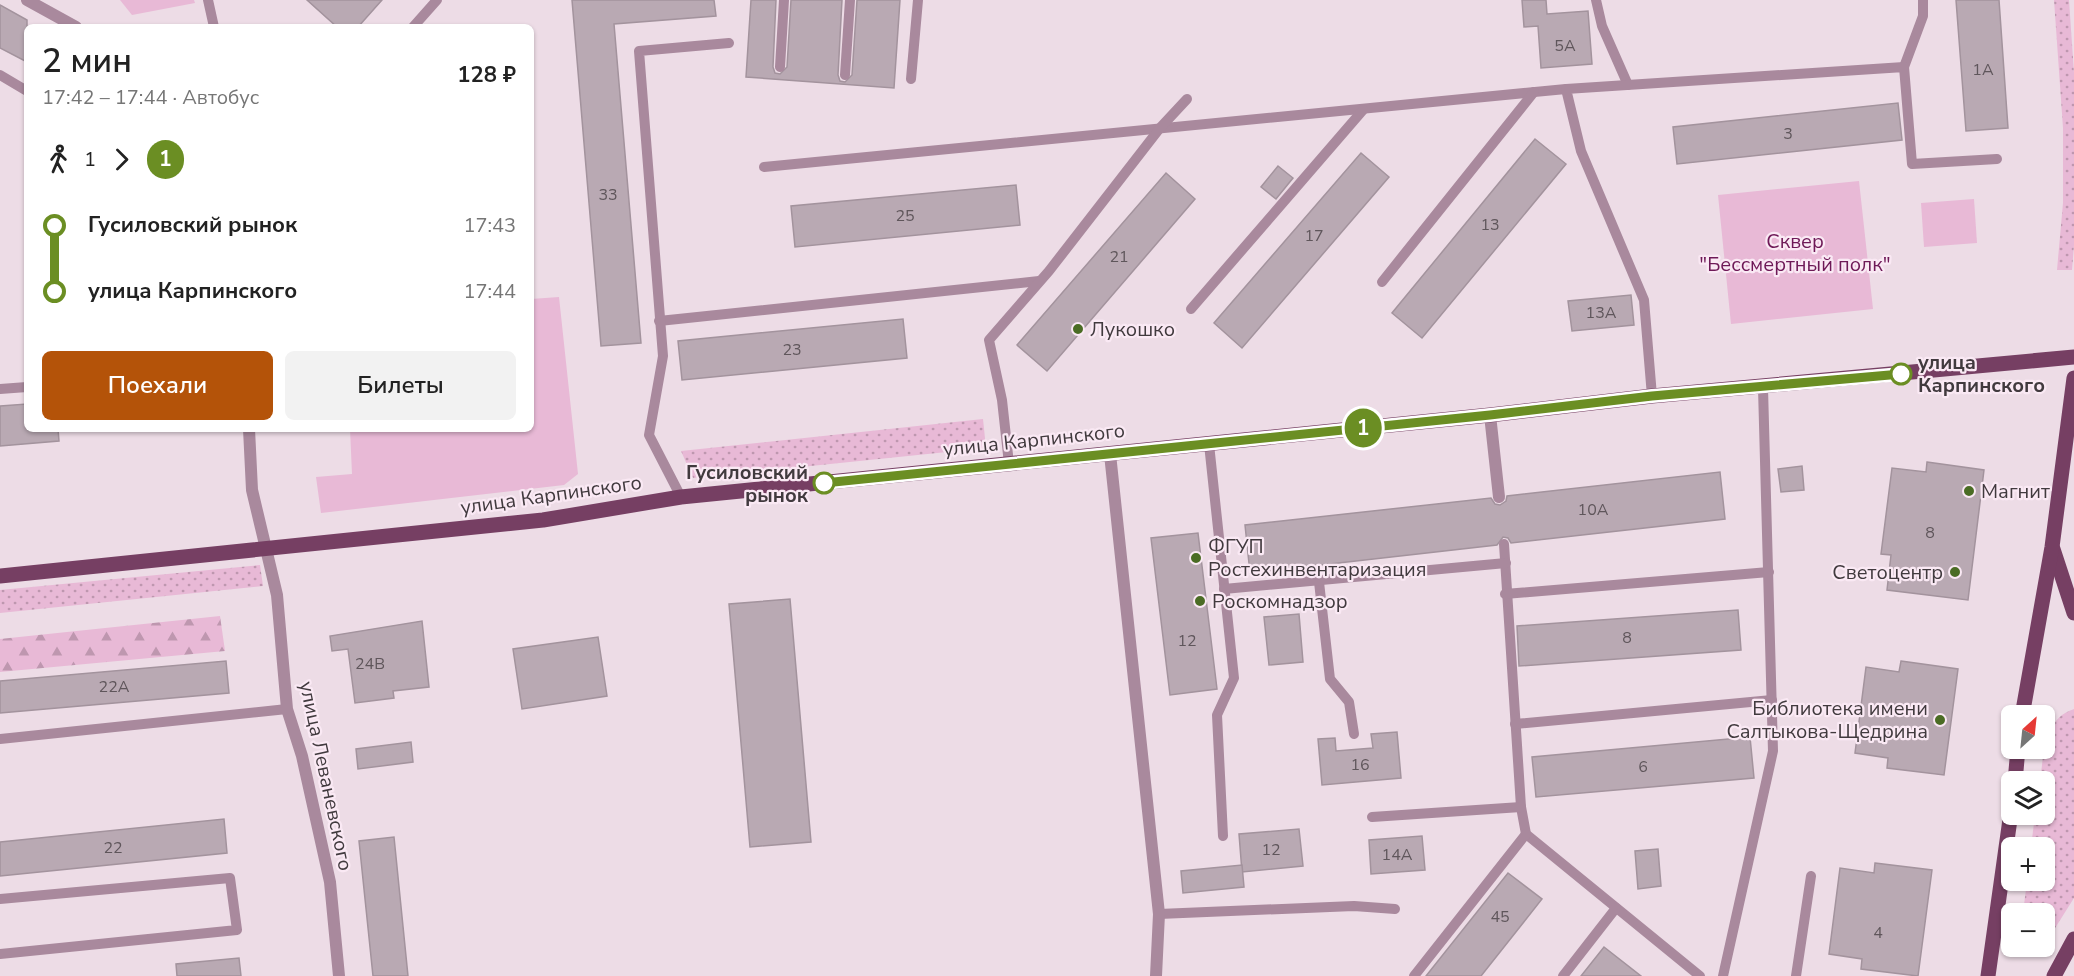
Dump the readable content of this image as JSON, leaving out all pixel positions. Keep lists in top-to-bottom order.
{
  "streets": {
    "main road": ["улица Карпинского"],
    "street": ["улица Леваневского"]
  },
  "crossings": [
    ["улица Карпинского", "улица Леваневского"]
  ],
  "parks": ["Сквер \"Бессмертный полк\""],
  "places": [
    "Лукошко",
    "улица Карпинского",
    "Гусиловский рынок",
    "Магнит",
    "ФГУП Ростехинвентаризация",
    "Светоцентр",
    "Роскомнадзор",
    "Библиотека имени Салтыкова-Щедрина"
  ],
  "lines": ["bus line 1"],
  "house_numbers": [
    "5А",
    "1А",
    "3",
    "33",
    "25",
    "13",
    "17",
    "21",
    "13А",
    "23",
    "10А",
    "8",
    "8",
    "12",
    "24В",
    "22А",
    "16",
    "6",
    "22",
    "12",
    "14А",
    "45",
    "4"
  ],
  "north": "top right",
  "page": {
    "on_map": "1",
    "heading": ["2 мин", "17:42 – 17:44 · Автобус", "128 ₽"],
    "legs": ["1", "1"],
    "list": [
      {
        "name": "Гусиловский рынок",
        "value": "17:43"
      },
      {
        "name": "улица Карпинского",
        "value": "17:44"
      }
    ],
    "buttons": ["Поехали", "Билеты"],
    "map_buttons": ["+", "−"]
  }
}
